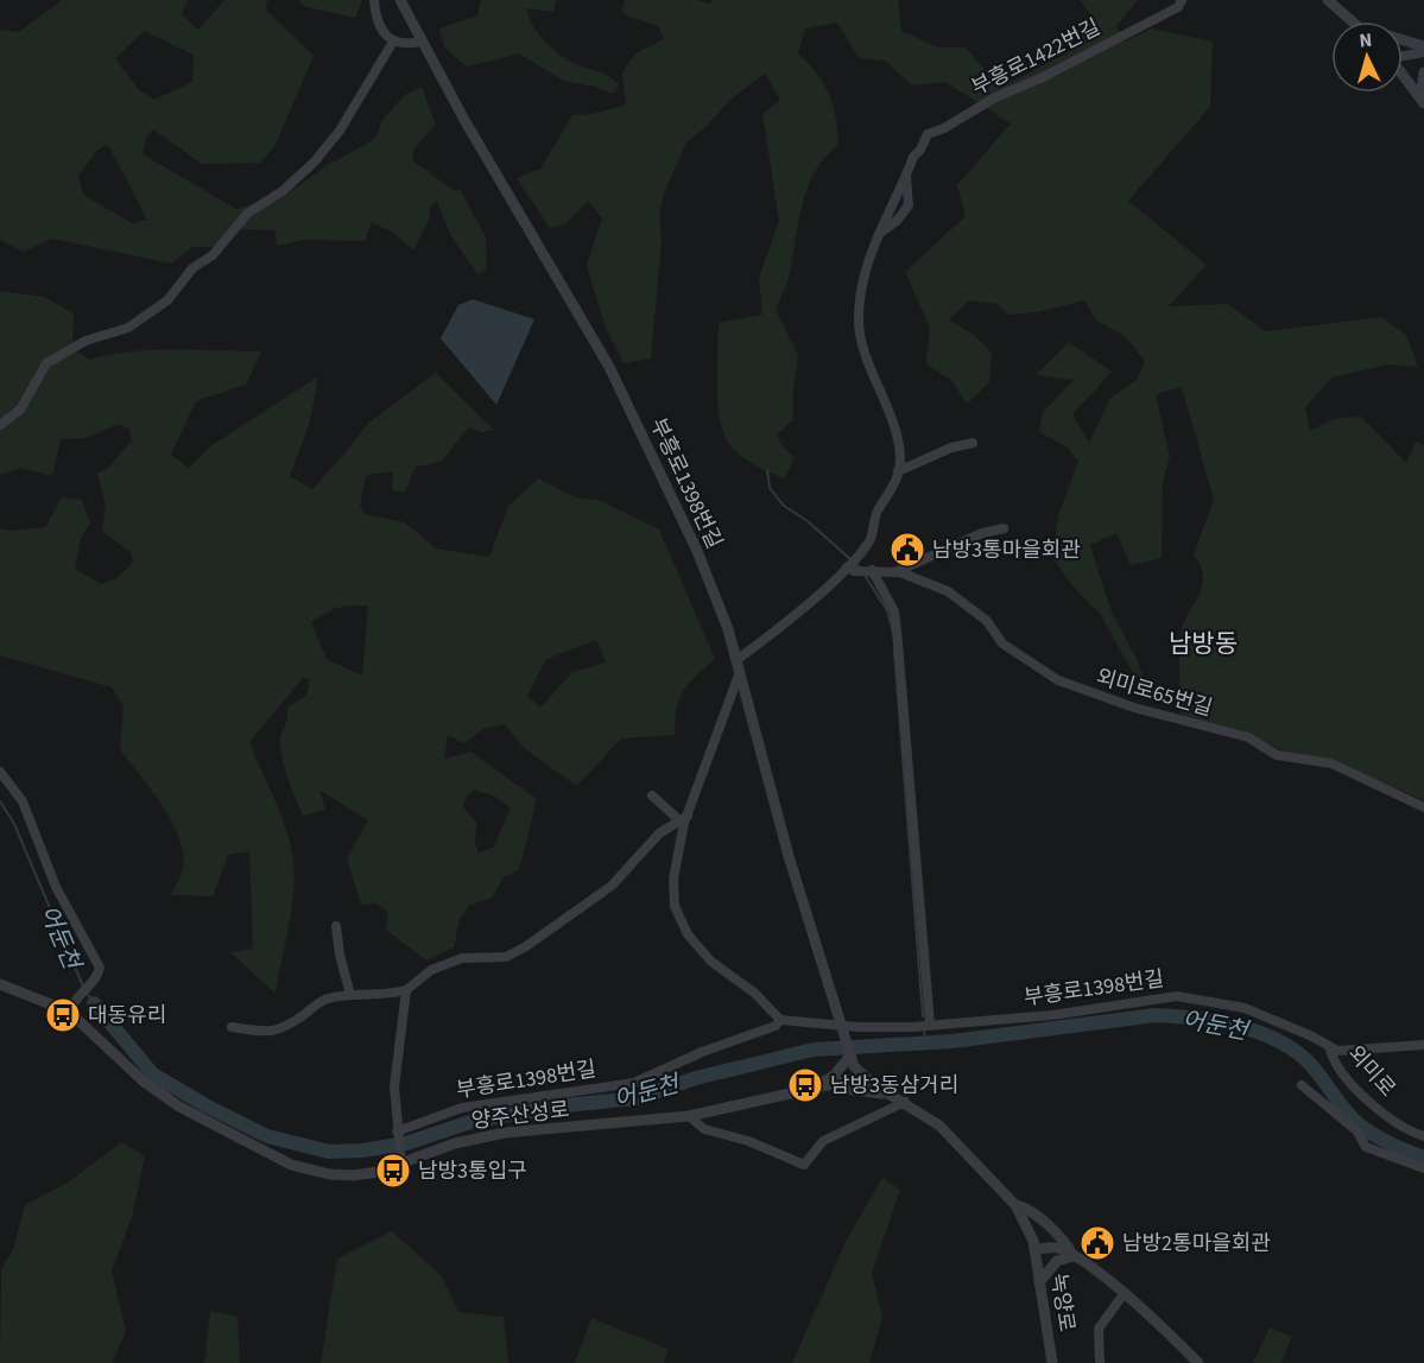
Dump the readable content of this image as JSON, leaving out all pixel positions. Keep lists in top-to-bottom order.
{
  "streets": {
    "street": [
      "부흥로1422번길",
      "부흥로1398번길",
      "외미로65번길",
      "외미로",
      "양주산성로",
      "녹양로"
    ]
  },
  "crossings": [
    ["부흥로1398번길", "외미로"],
    ["부흥로1398번길", "양주산성로"]
  ],
  "districts": ["남방동"],
  "water": ["어둔천"],
  "places": {
    "public building": ["남방3통마을회관", "남방2통마을회관"],
    "bus stop": ["대동유리", "남방3동삼거리", "남방3통입구"]
  },
  "north": "top"
}
